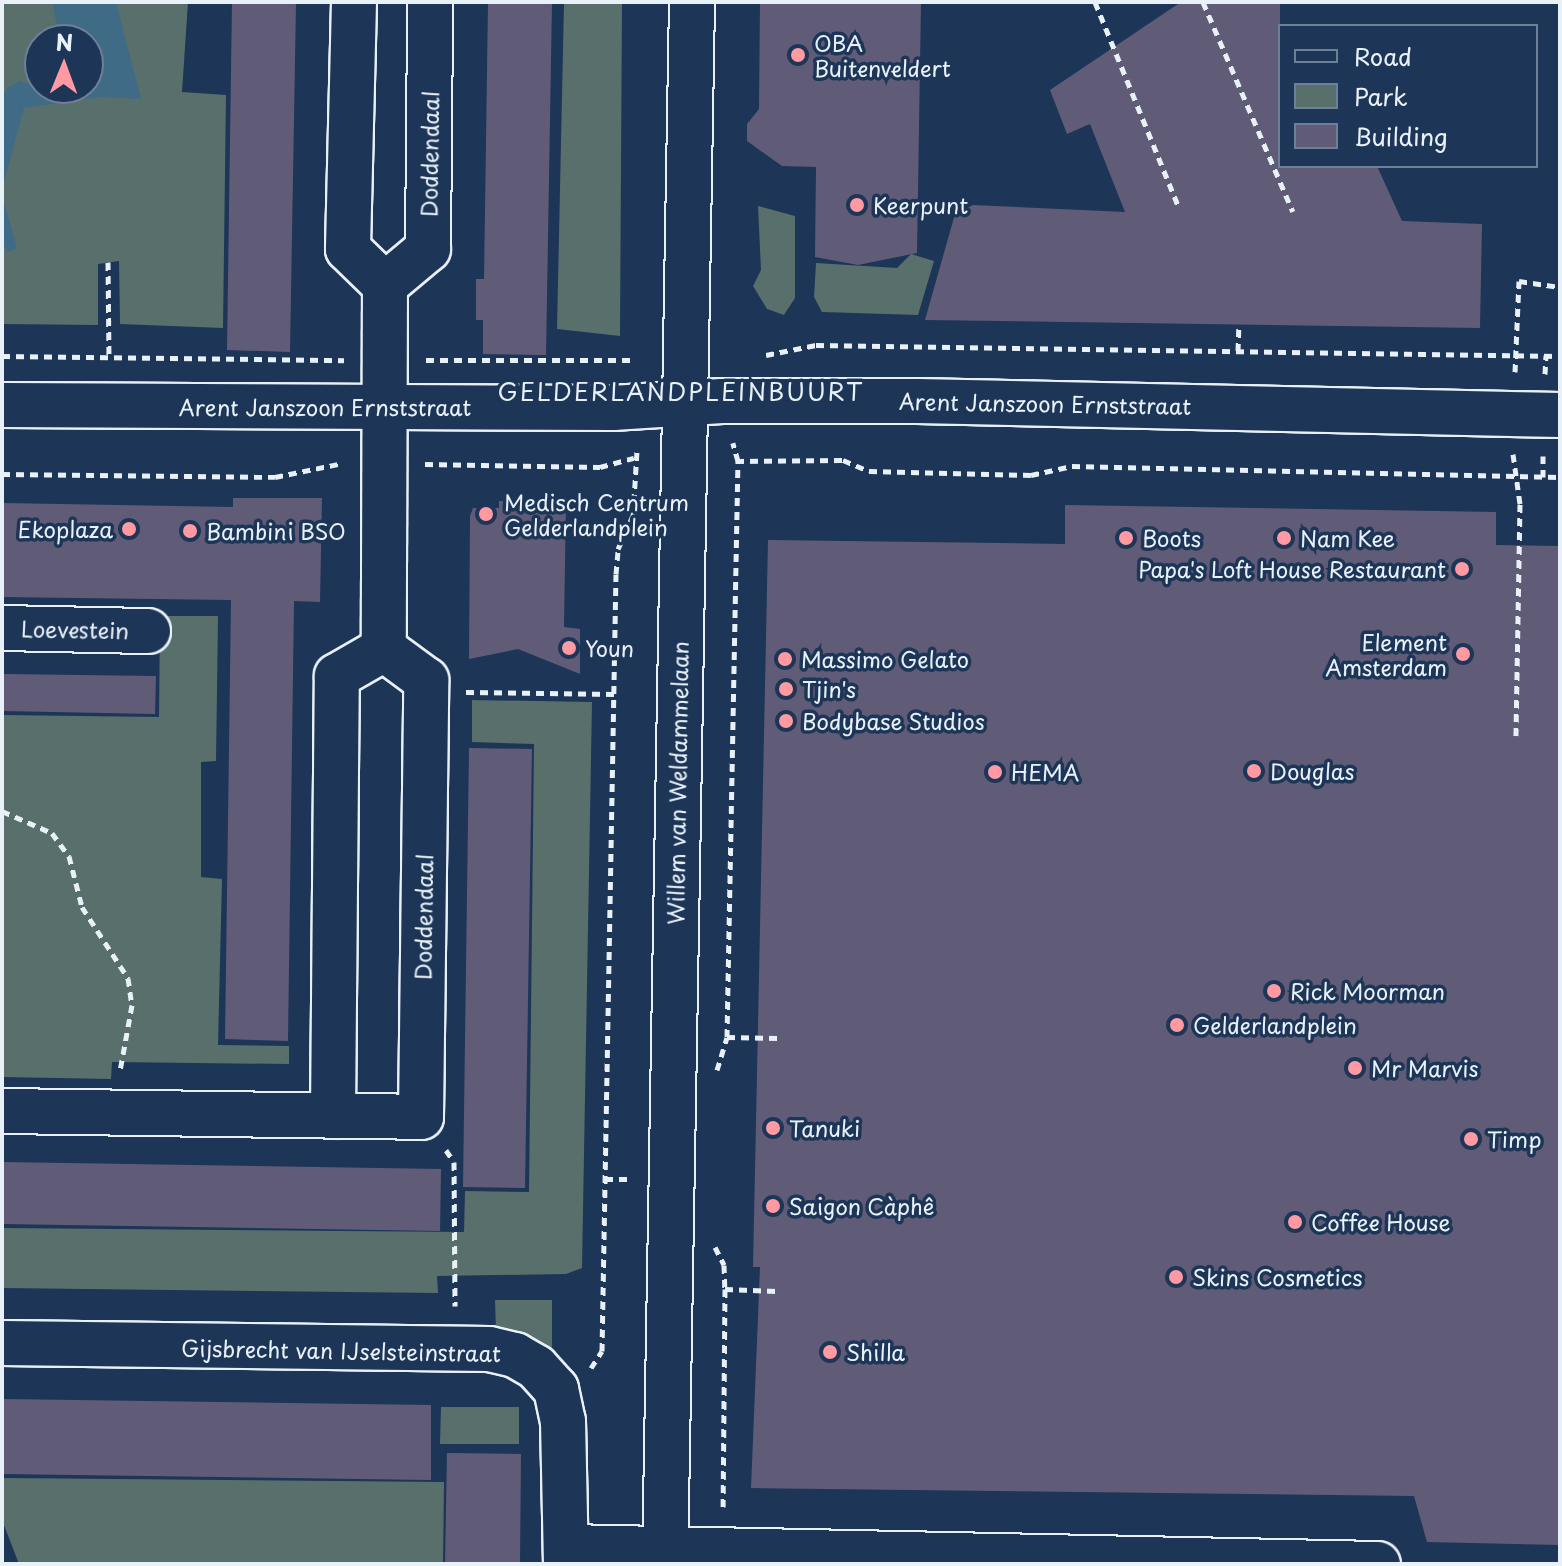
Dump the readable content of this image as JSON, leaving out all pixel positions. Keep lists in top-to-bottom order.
{
  "streets": {
    "street": [
      "Doddendaal",
      "Arent Janszoon Ernststraat",
      "Loevestein",
      "Willem van Weldammelaan",
      "Gijsbrecht van IJselsteinstraat"
    ]
  },
  "crossings": [
    ["Arent Janszoon Ernststraat", "Willem van Weldammelaan"]
  ],
  "districts": ["GELDERLANDPLEINBUURT"],
  "places": [
    "OBA Buitenveldert",
    "Keerpunt",
    "Medisch Centrum Gelderlandplein",
    "Ekoplaza",
    "Bambini BSO",
    "Boots",
    "Nam Kee",
    "Papa's Loft House Restaurant",
    "Youn",
    "Element Amsterdam",
    "Massimo Gelato",
    "Tjin's",
    "Bodybase Studios",
    "Douglas",
    "HEMA",
    "Rick Moorman",
    "Gelderlandplein",
    "Mr Marvis",
    "Tanuki",
    "Timp",
    "Saigon Càphê",
    "Coffee House",
    "Skins Cosmetics",
    "Shilla"
  ],
  "legend": ["Road", "Park", "Building"],
  "north": "top"
}
